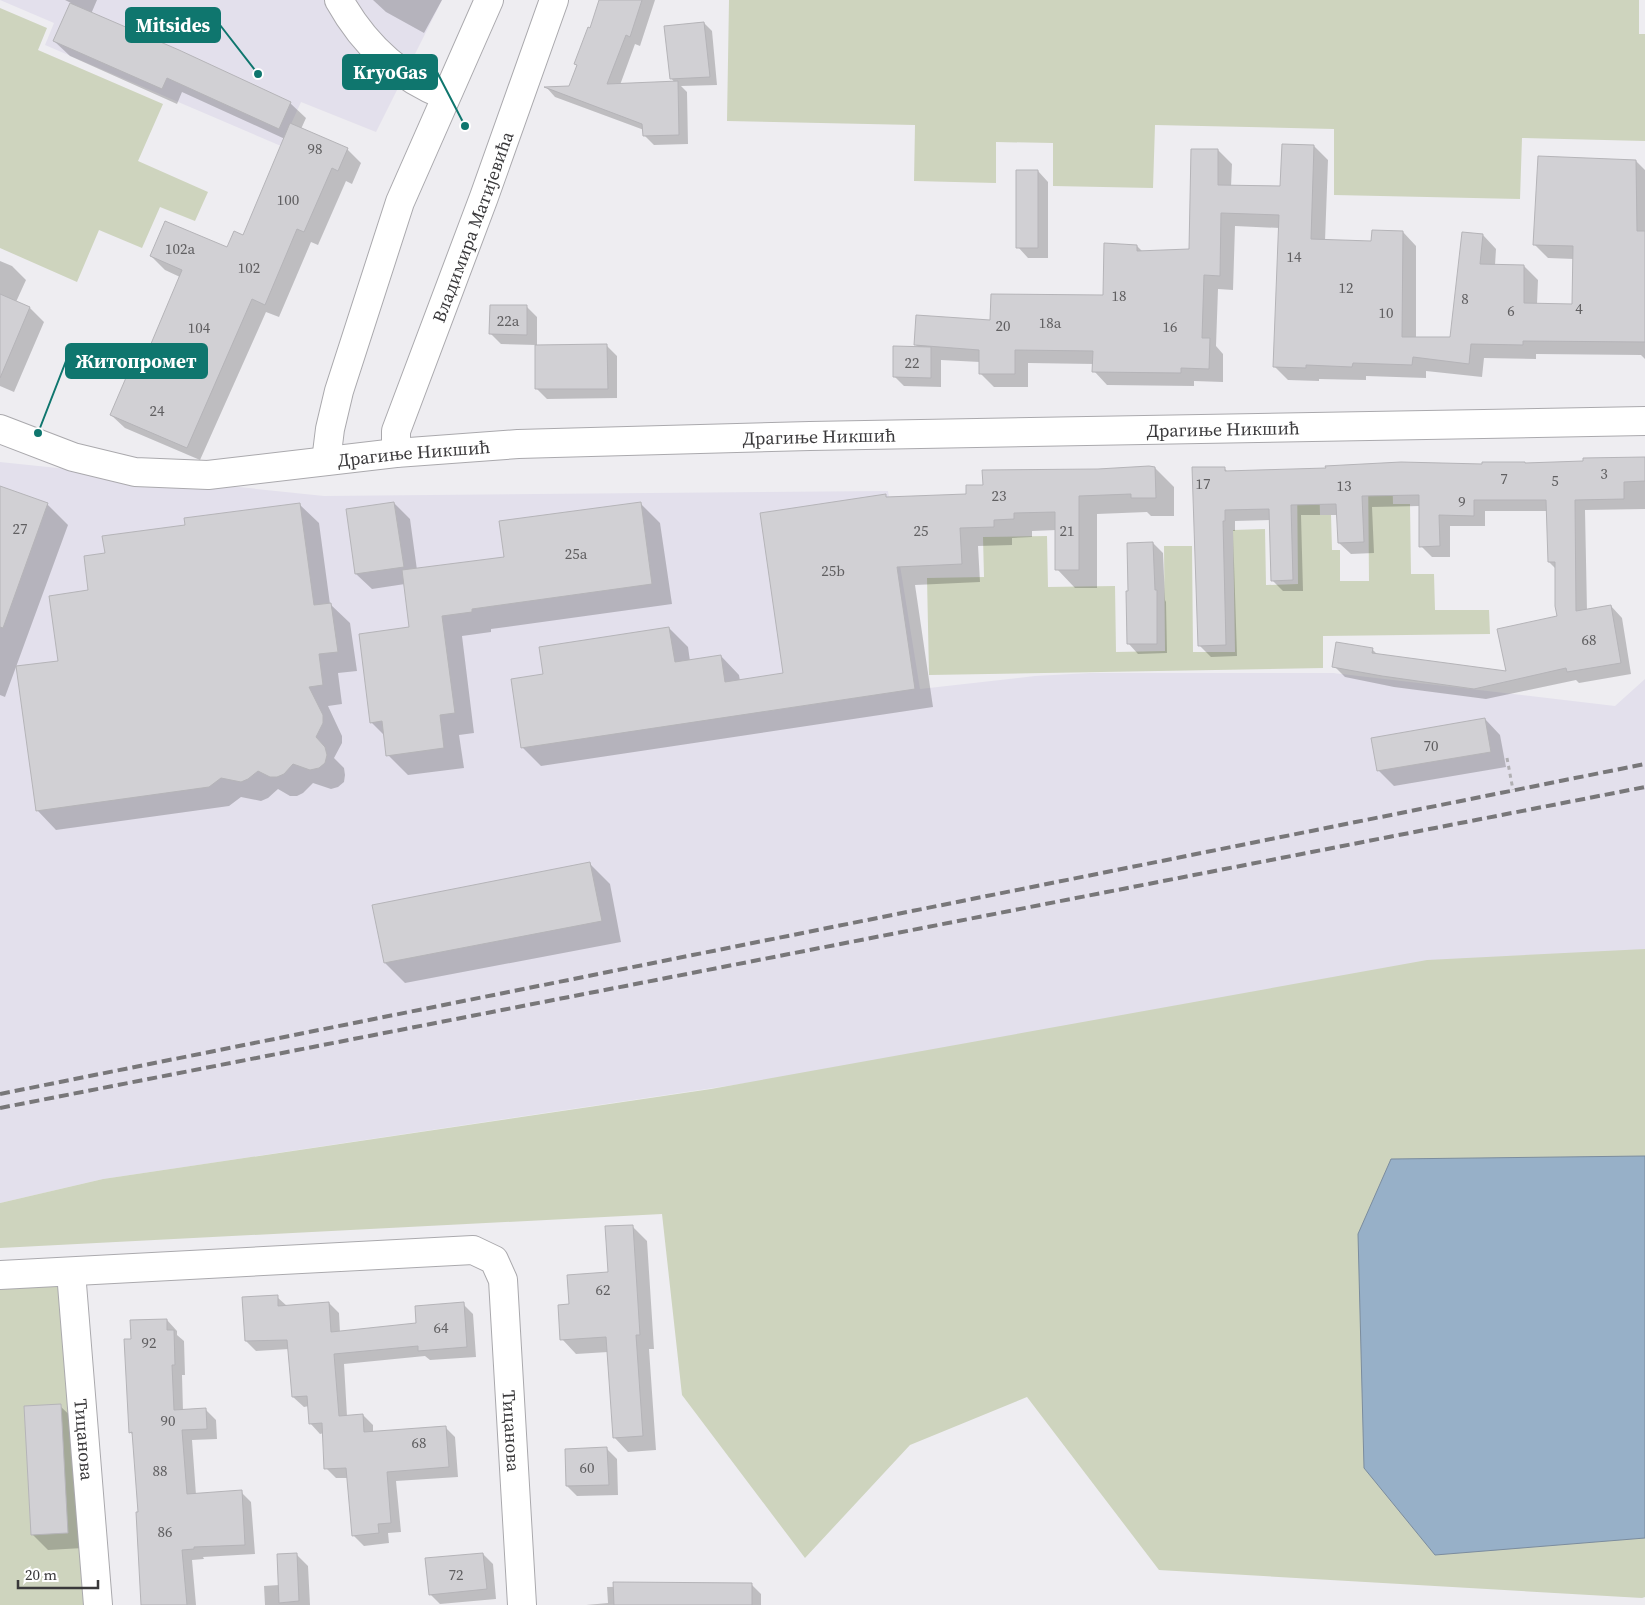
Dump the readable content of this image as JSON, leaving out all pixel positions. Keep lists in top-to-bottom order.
{
  "streets": {
    "street": ["Владимира Матијевића", "Драгиње Никшић", "Тицанова"]
  },
  "crossings": [
    ["Владимира Матијевића", "Драгиње Никшић"]
  ],
  "places": ["Mitsides", "KryoGas", "Житопромет"],
  "house_numbers": [
    "98",
    "100",
    "102a",
    "14",
    "102",
    "12",
    "18",
    "8",
    "4",
    "6",
    "10",
    "22a",
    "18a",
    "20",
    "16",
    "104",
    "22",
    "24",
    "3",
    "7",
    "5",
    "17",
    "13",
    "23",
    "9",
    "27",
    "25",
    "21",
    "25a",
    "25b",
    "68",
    "70",
    "62",
    "64",
    "92",
    "90",
    "68",
    "60",
    "88",
    "86",
    "72"
  ],
  "scale_bar": "20 m"
}
